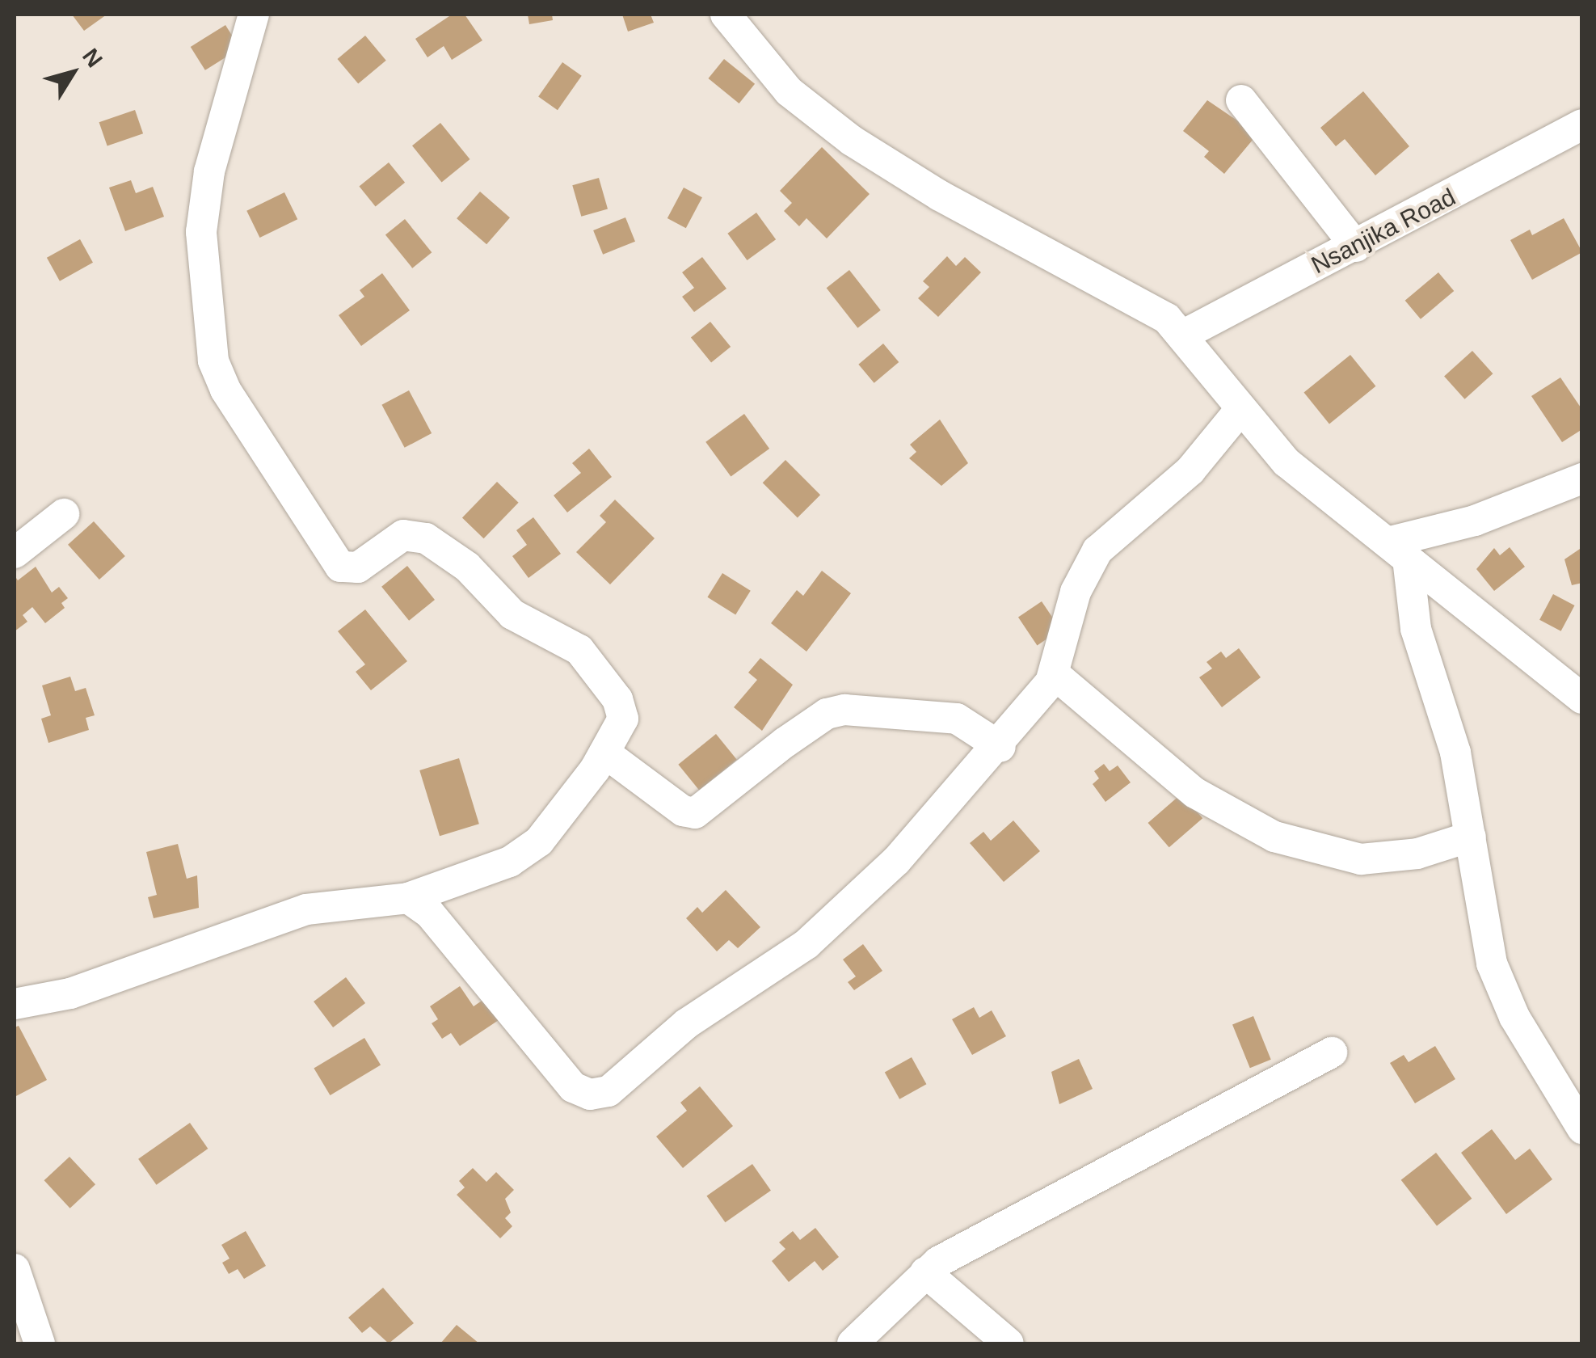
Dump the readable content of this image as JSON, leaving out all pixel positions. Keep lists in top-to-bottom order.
{
  "streets": {
    "street": ["Nsanjika Road"]
  },
  "north": "top right"
}
